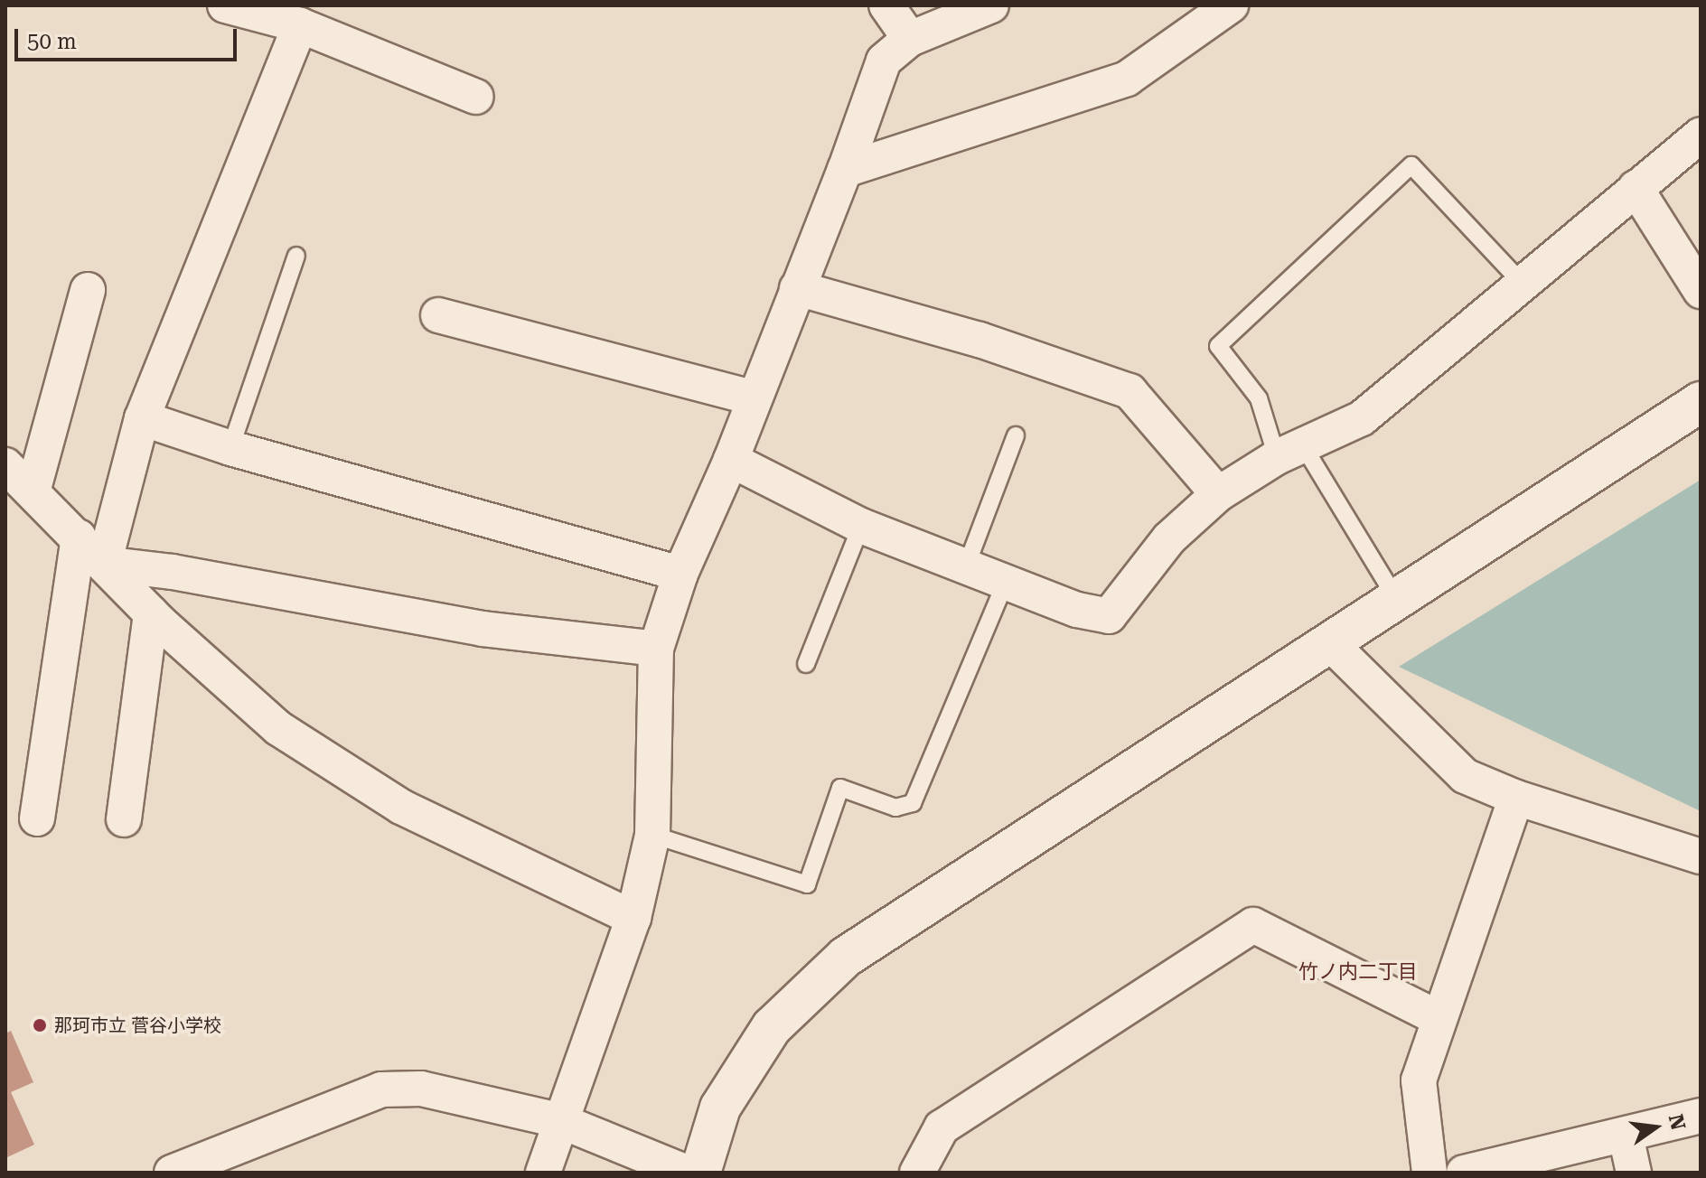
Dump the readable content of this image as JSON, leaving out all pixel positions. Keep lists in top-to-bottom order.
{
  "districts": ["竹ノ内二丁目"],
  "places": ["那珂市立 菅谷小学校"],
  "scale_bar": "50 m",
  "north": "right"
}
